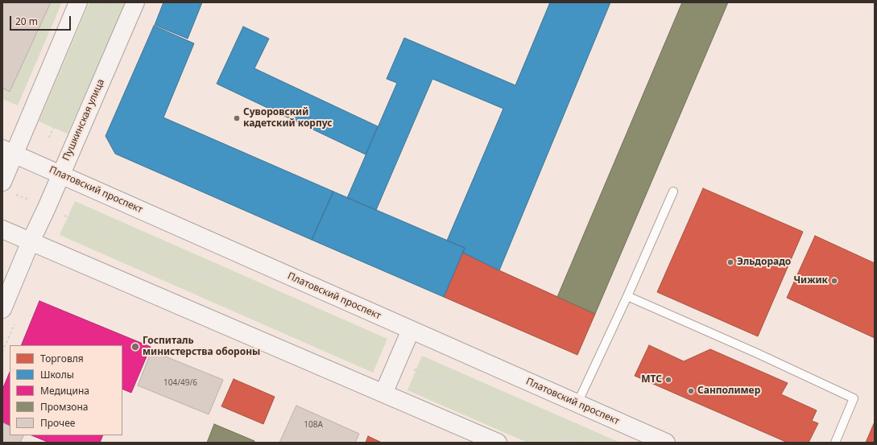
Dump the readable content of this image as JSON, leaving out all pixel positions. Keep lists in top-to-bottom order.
{
  "streets": {
    "main road": ["Пушкинская улица", "Платовский проспект"]
  },
  "crossings": [
    ["Пушкинская улица", "Платовский проспект"]
  ],
  "places": [
    "Суворовский кадетский корпус",
    "Эльдорадо",
    "Чижик",
    "Госпиталь министерства обороны",
    "МТС",
    "Санполимер"
  ],
  "house_numbers": ["104/49/6", "108А"],
  "legend": [
    "Торговля",
    "Школы",
    "Медицина",
    "Промзона",
    "Прочее"
  ],
  "scale_bar": "20 m"
}
